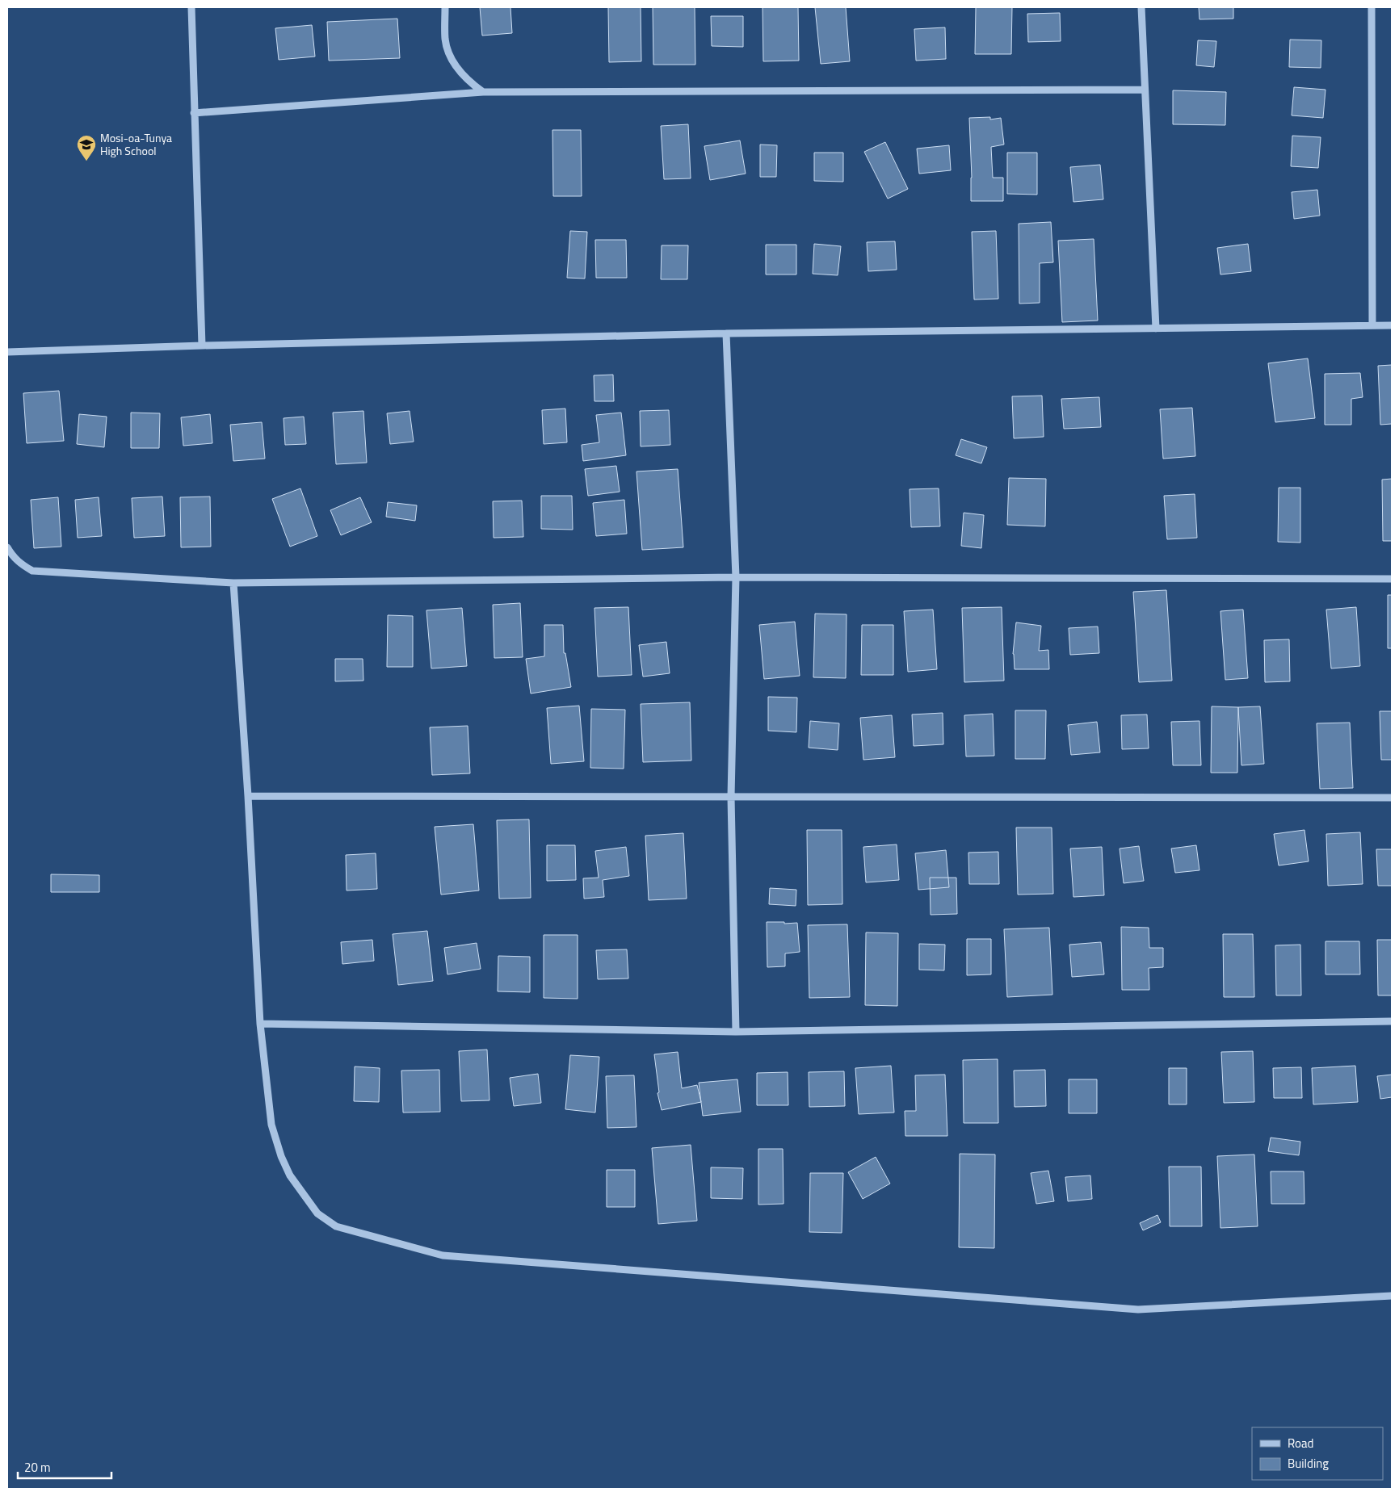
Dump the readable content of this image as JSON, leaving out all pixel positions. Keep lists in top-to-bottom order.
{
  "places": {
    "school or university": ["Mosi-oa-Tunya High School"]
  },
  "legend": ["Road", "Building"],
  "scale_bar": "20 m"
}
